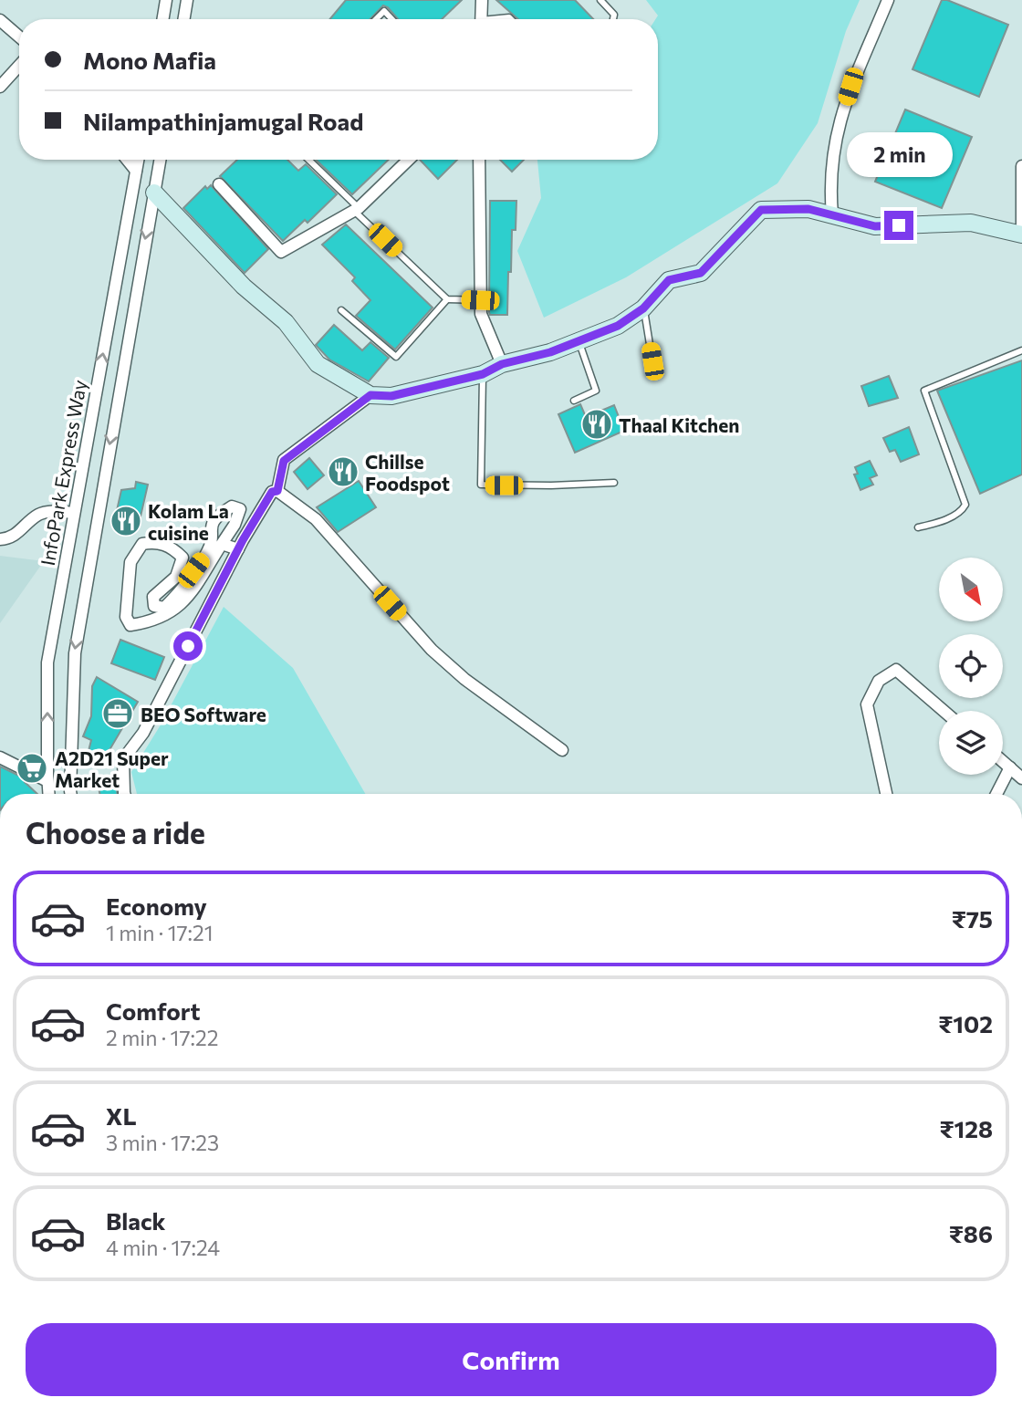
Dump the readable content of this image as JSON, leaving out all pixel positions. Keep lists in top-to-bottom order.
{
  "streets": {
    "street": ["InfoPark Express Way"]
  },
  "places": {
    "restaurant": ["Thaal Kitchen", "Chillse Foodspot", "Kolam La cuisine"],
    "office": ["BEO Software"],
    "supermarket": ["A2D21 Super Market"]
  },
  "north": "bottom right",
  "page": {
    "banner": ["Mono Mafia", "Nilampathinjamugal Road"],
    "bubble": "2 min",
    "heading": "Choose a ride",
    "list": [
      {
        "name": "Economy",
        "note": "1 min · 17:21",
        "value": "₹75"
      },
      {
        "name": "Comfort",
        "note": "2 min · 17:22",
        "value": "₹102"
      },
      {
        "name": "XL",
        "note": "3 min · 17:23",
        "value": "₹128"
      },
      {
        "name": "Black",
        "note": "4 min · 17:24",
        "value": "₹86"
      }
    ],
    "buttons": "Confirm"
  }
}
